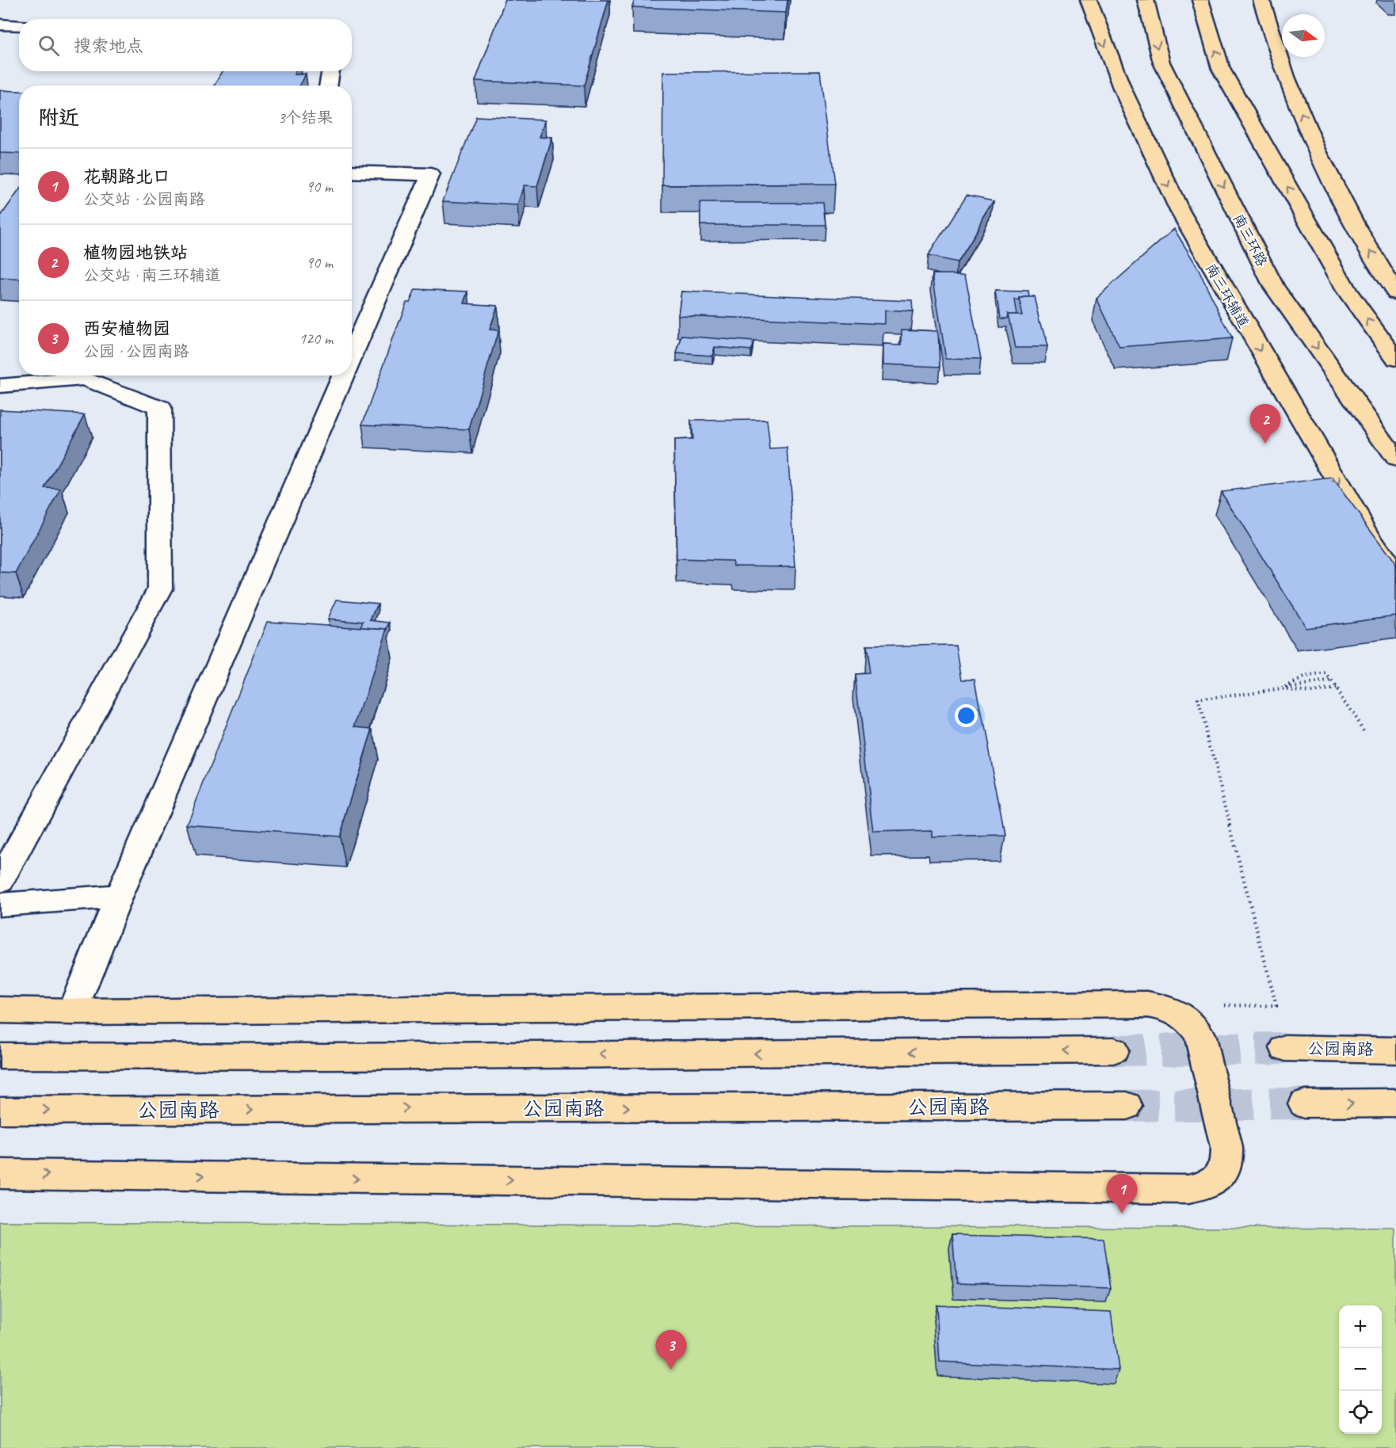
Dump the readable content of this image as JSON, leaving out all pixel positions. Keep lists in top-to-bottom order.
{
  "streets": {
    "main road": ["南三环路", "南三环辅道", "公园南路"]
  },
  "north": "right",
  "page": {
    "search": "搜索地点",
    "heading": ["附近", "3个结果"],
    "list": [
      {
        "mark": "1",
        "name": "花朝路北口",
        "note": "公交站 · 公园南路",
        "value": "90 m"
      },
      {
        "mark": "2",
        "name": "植物园地铁站",
        "note": "公交站 · 南三环辅道",
        "value": "90 m"
      },
      {
        "mark": "3",
        "name": "西安植物园",
        "note": "公园 · 公园南路",
        "value": "120 m"
      }
    ],
    "pins": ["2", "1", "3"],
    "map_buttons": ["+", "−"]
  }
}
